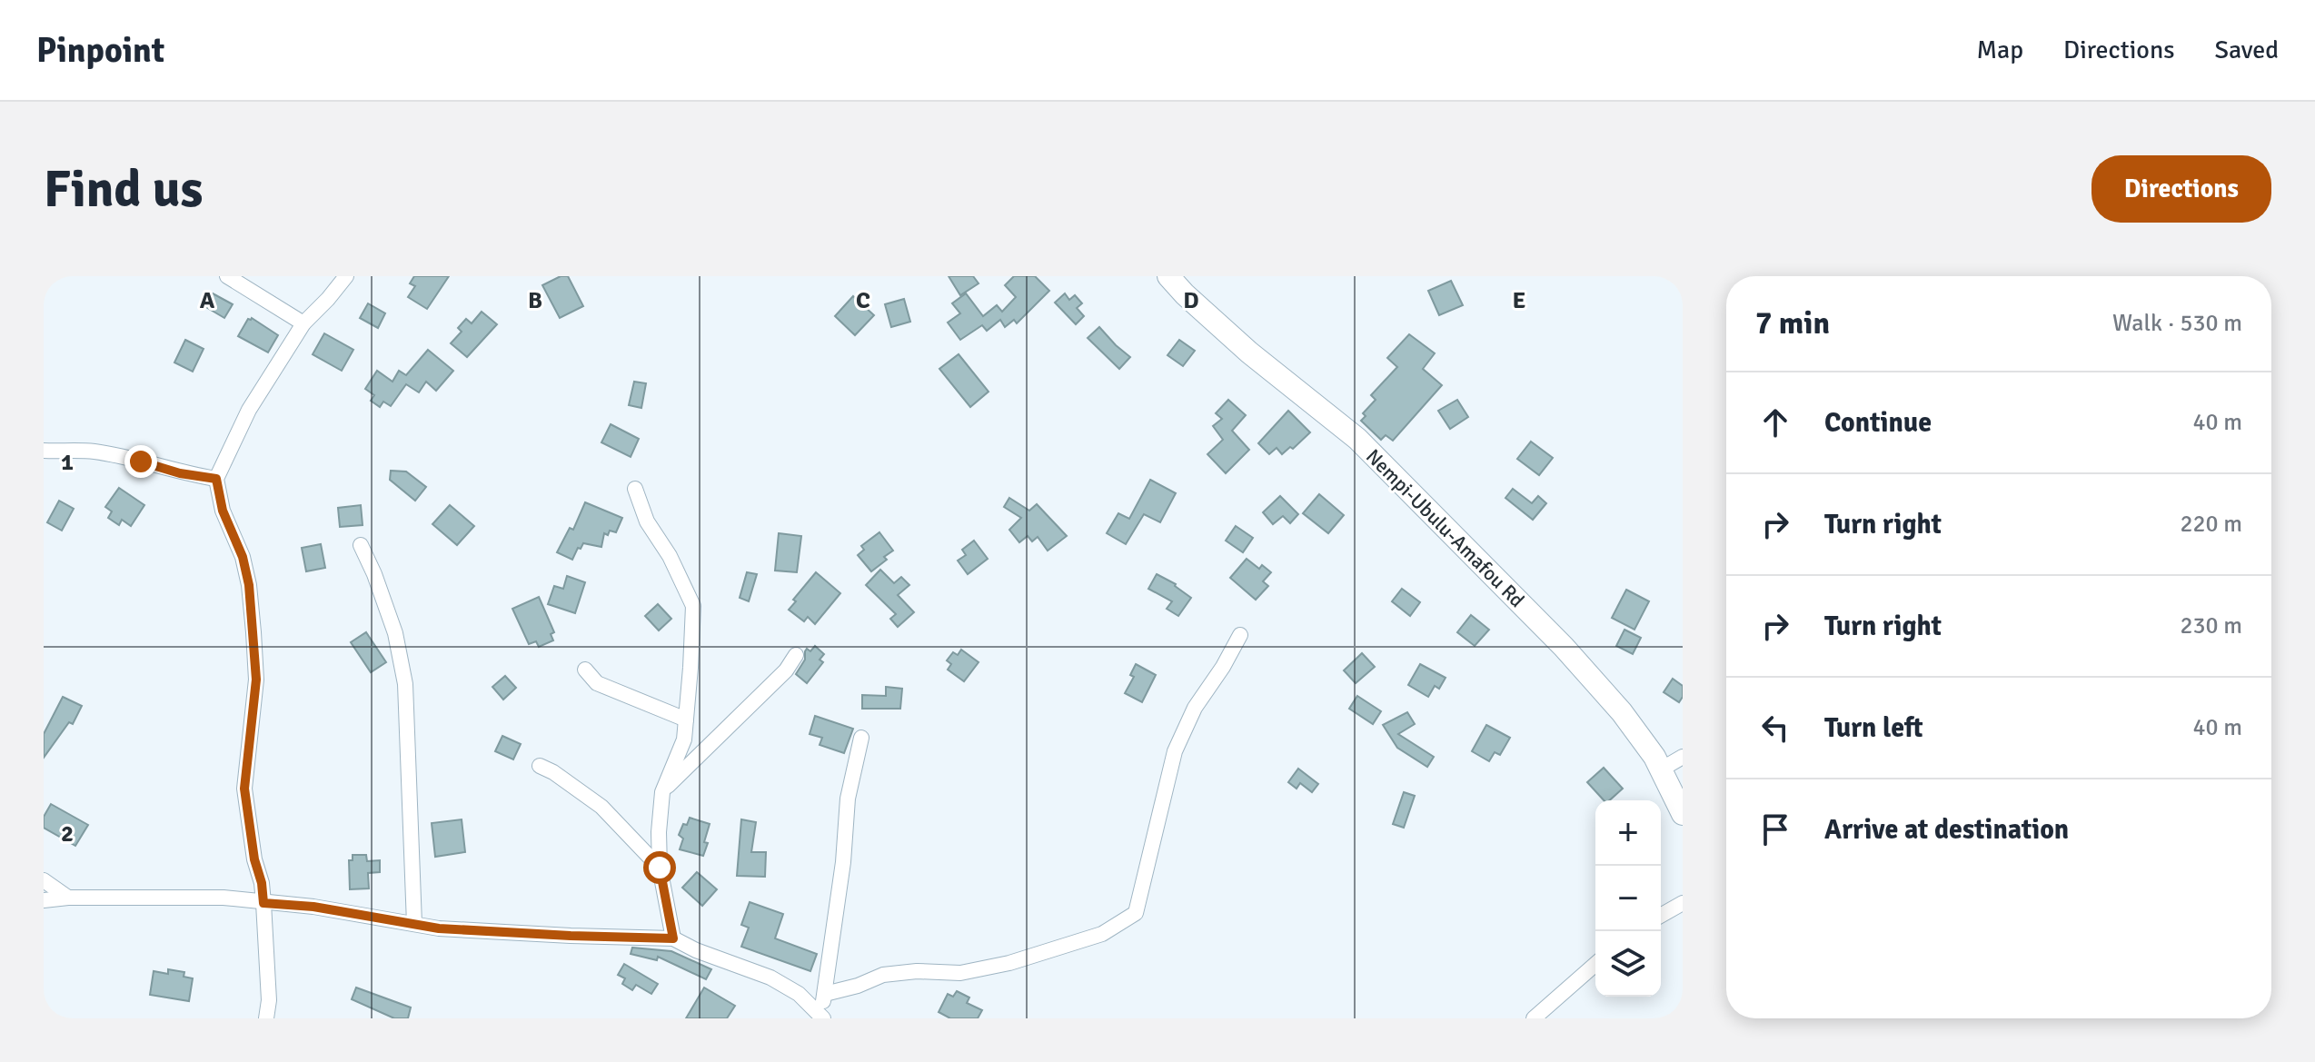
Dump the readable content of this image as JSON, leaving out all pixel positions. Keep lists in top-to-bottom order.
{
  "streets": {
    "street": ["Nempi-Ubulu-Amafou Rd"]
  },
  "page": {
    "header": "Pinpoint",
    "nav": ["Map", "Directions", "Saved"],
    "buttons": "Directions",
    "title": "Find us",
    "heading": ["7 min", "Walk · 530 m"],
    "list": [
      ["Continue", "40 m"],
      ["Turn right", "220 m"],
      ["Turn right", "230 m"],
      ["Turn left", "40 m"],
      "Arrive at destination"
    ],
    "map_buttons": ["+", "−"]
  },
  "grid": {
    "columns": [
      "A",
      "B",
      "C",
      "D",
      "E"
    ],
    "rows": ["1", "2"]
  }
}
